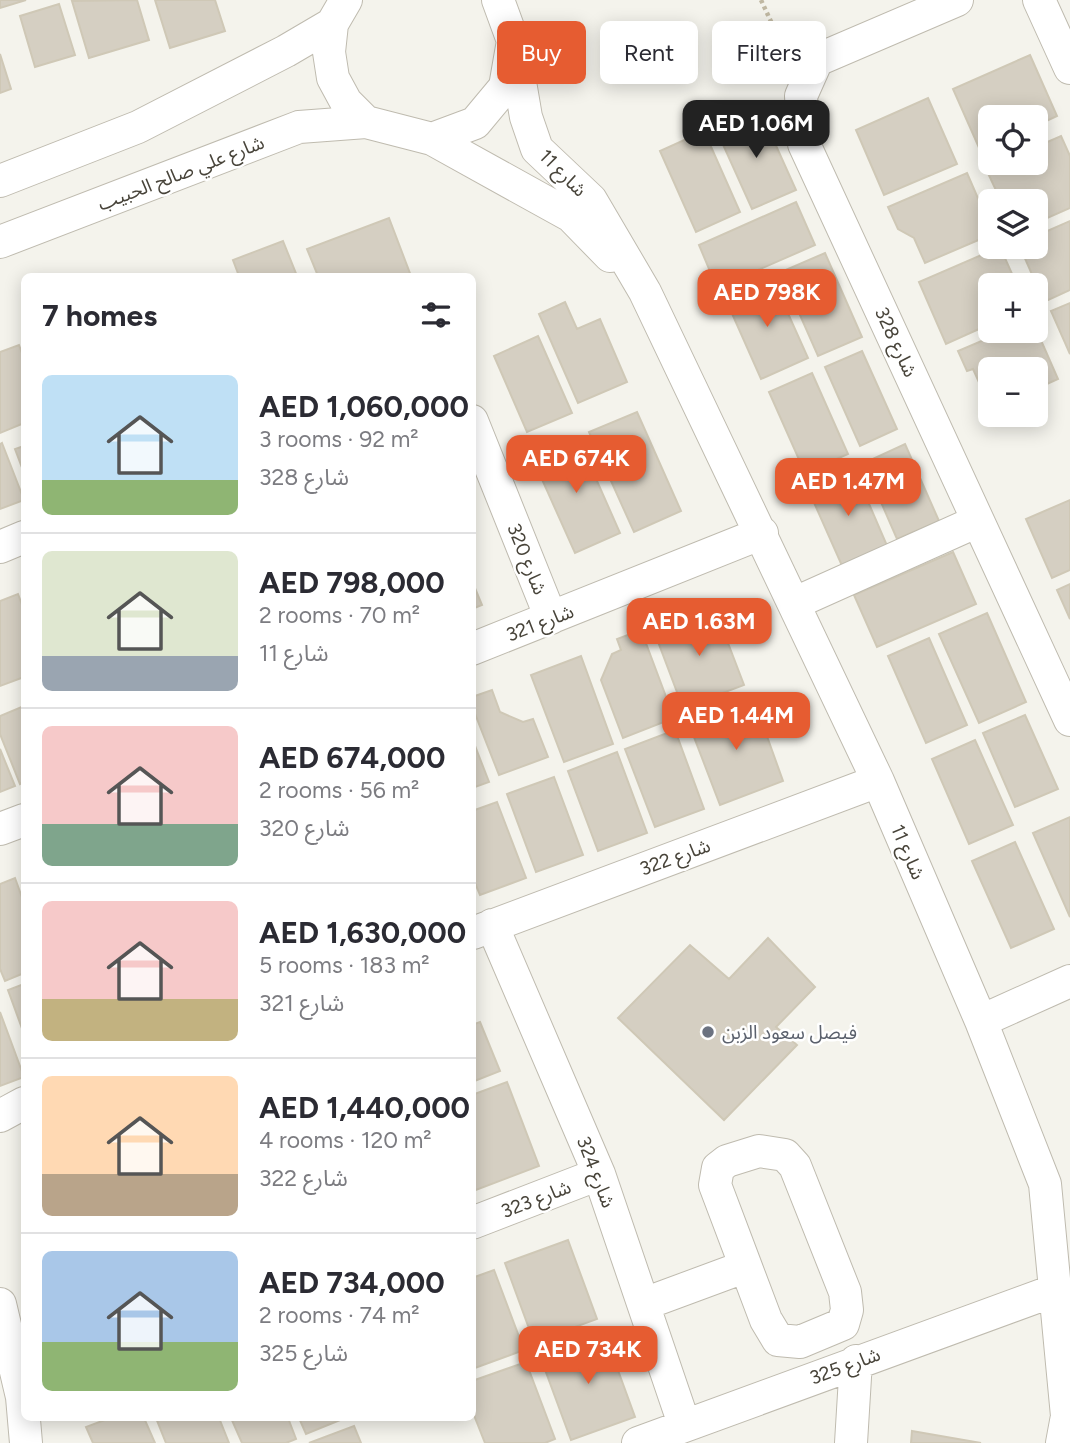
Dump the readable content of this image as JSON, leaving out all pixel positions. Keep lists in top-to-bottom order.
{
  "streets": {
    "street": [
      "شارع علي صالح الحبيب",
      "شارع 11",
      "شارع 328",
      "شارع 320",
      "شارع 321",
      "شارع 322",
      "شارع 324",
      "شارع 323",
      "شارع 325"
    ]
  },
  "crossings": [
    ["شارع علي صالح الحبيب", "شارع 11"],
    ["شارع 11", "شارع 321"],
    ["شارع 11", "شارع 322"],
    ["شارع 11", "شارع 325"],
    ["شارع 320", "شارع 321"],
    ["شارع 322", "شارع 324"],
    ["شارع 324", "شارع 323"],
    ["شارع 324", "شارع 325"]
  ],
  "places": ["فيصل سعود الزبن"],
  "page": {
    "chip": ["Buy", "Rent", "Filters"],
    "price": [
      "AED 1.06M",
      "AED 798K",
      "AED 674K",
      "AED 1.47M",
      "AED 1.63M",
      "AED 1.44M",
      "AED 734K"
    ],
    "map_buttons": ["+", "−"],
    "heading": "7 homes",
    "list": [
      {
        "name": "AED 1,060,000",
        "note": "3 rooms · 92 m² · شارع 328"
      },
      {
        "name": "AED 798,000",
        "note": "2 rooms · 70 m² · شارع 11"
      },
      {
        "name": "AED 674,000",
        "note": "2 rooms · 56 m² · شارع 320"
      },
      {
        "name": "AED 1,630,000",
        "note": "5 rooms · 183 m² · شارع 321"
      },
      {
        "name": "AED 1,440,000",
        "note": "4 rooms · 120 m² · شارع 322"
      },
      {
        "name": "AED 734,000",
        "note": "2 rooms · 74 m² · شارع 325"
      }
    ]
  }
}
